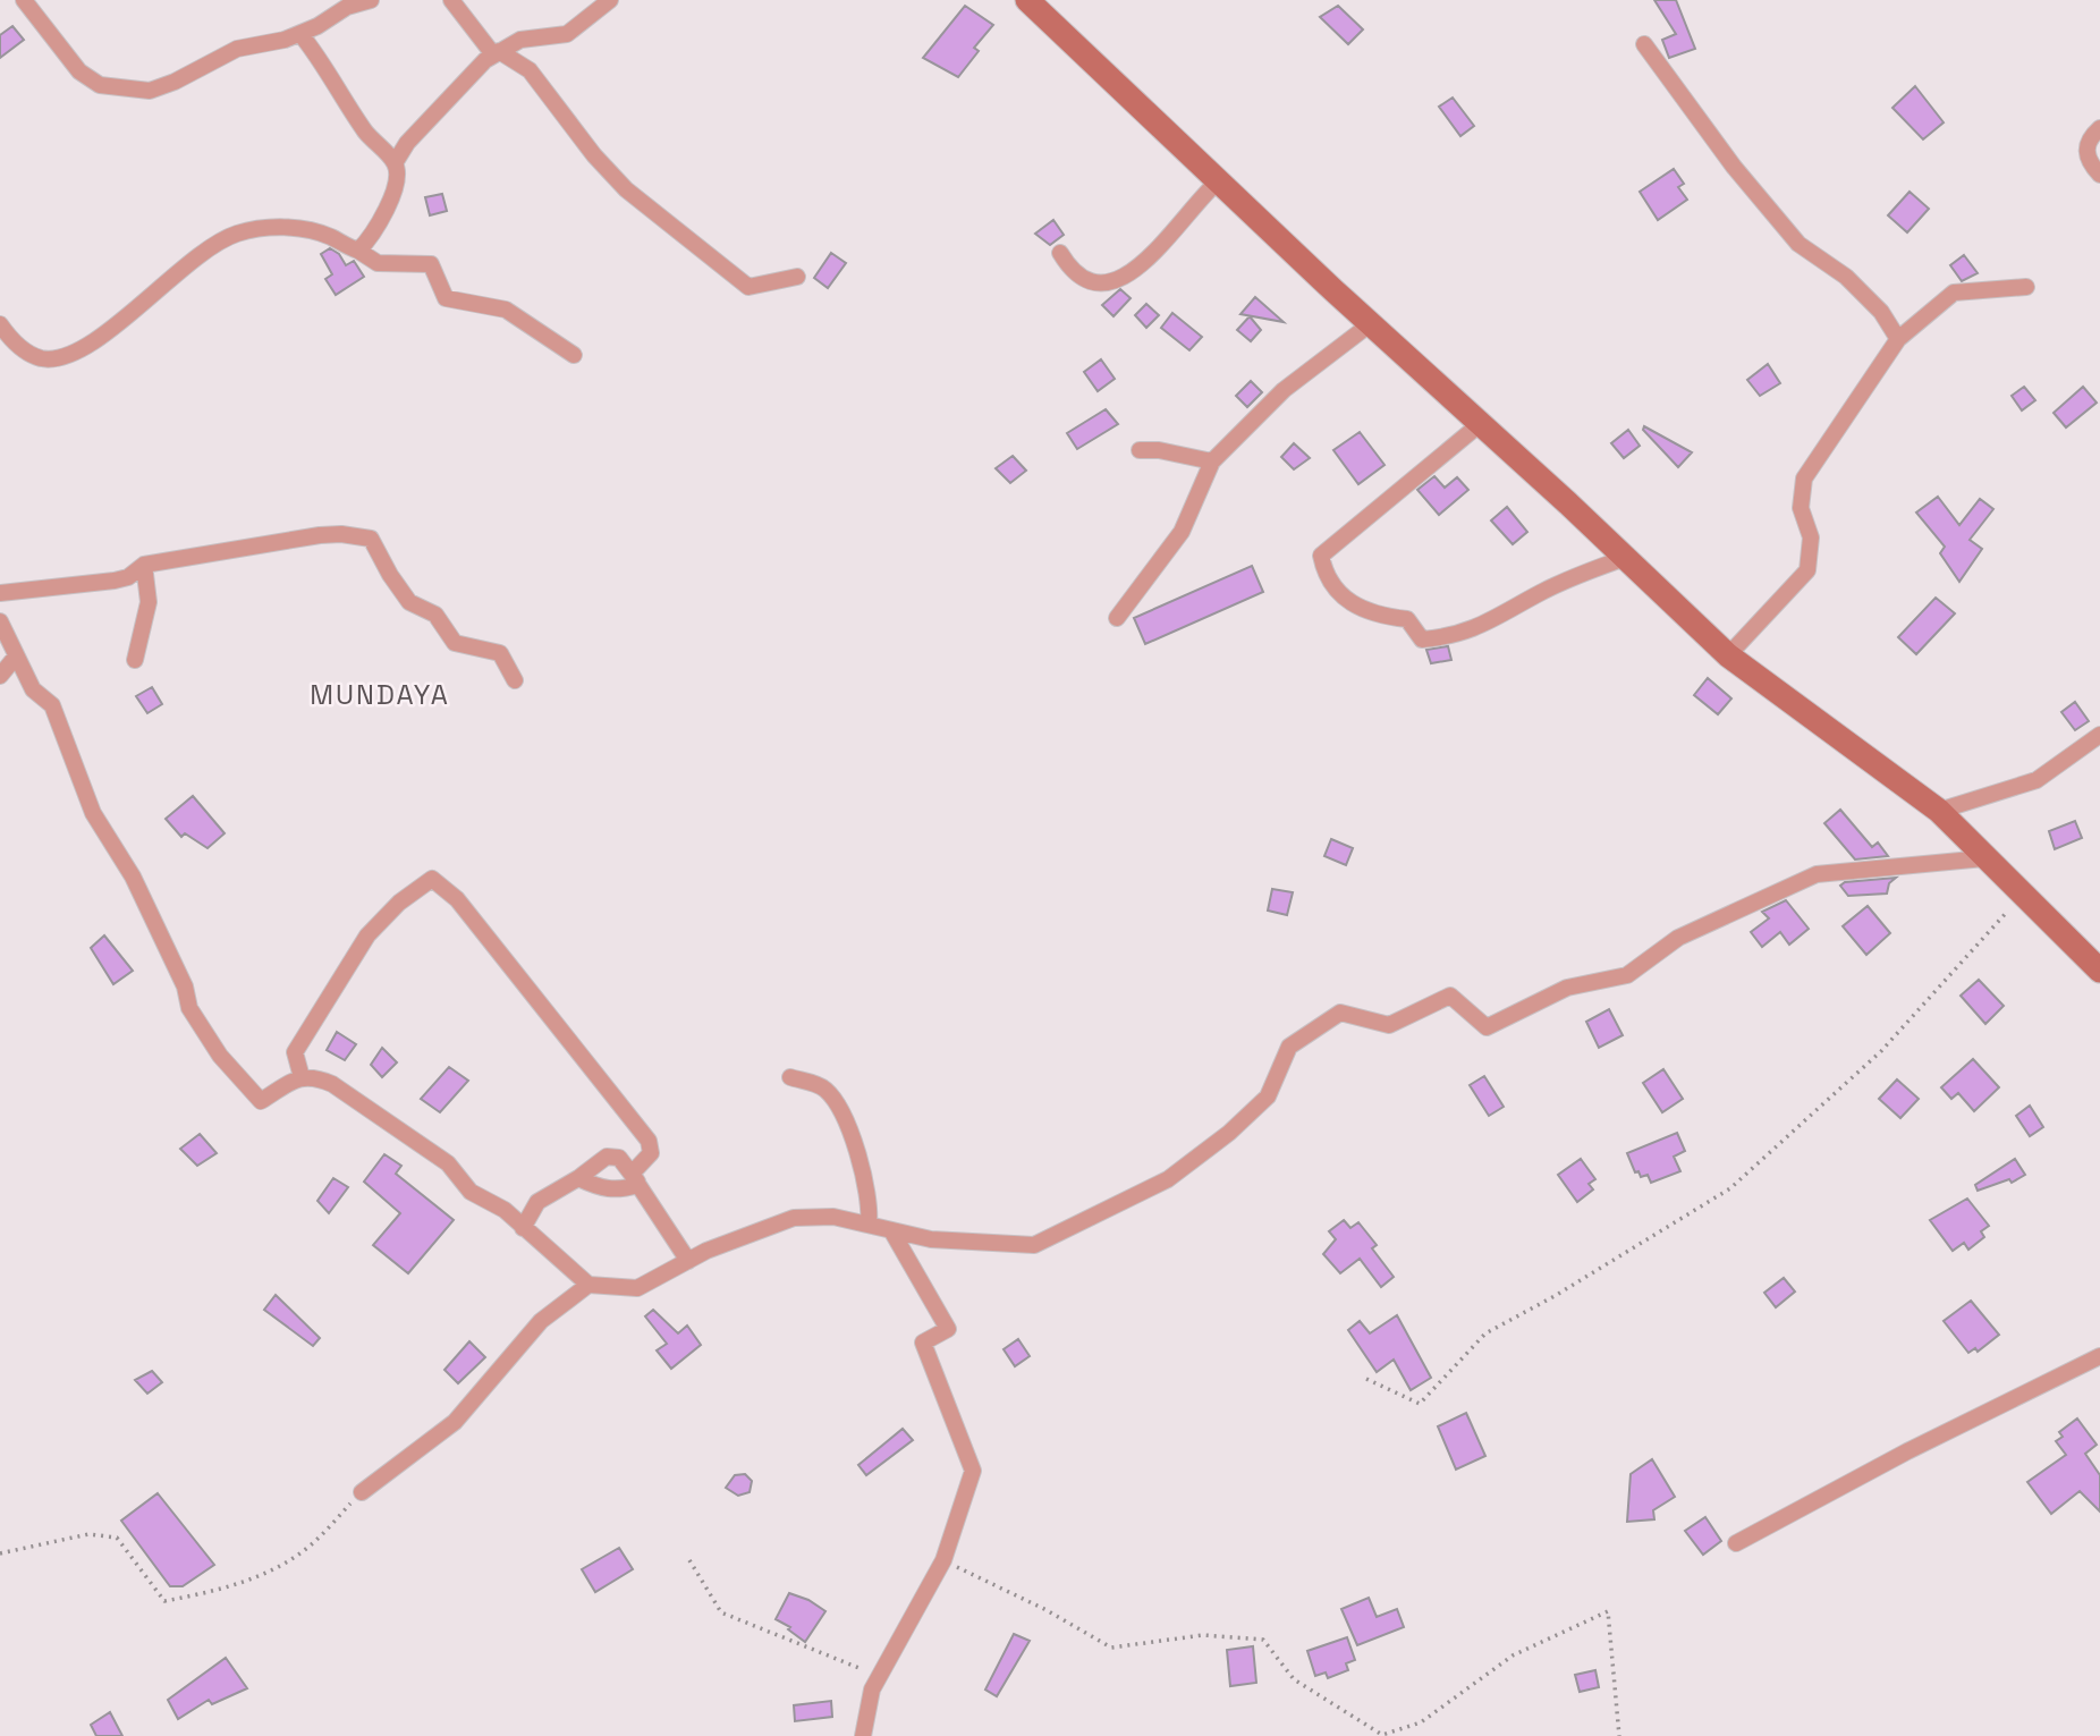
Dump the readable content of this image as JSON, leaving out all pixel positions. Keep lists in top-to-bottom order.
{
  "districts": ["MUNDAYA"]
}
